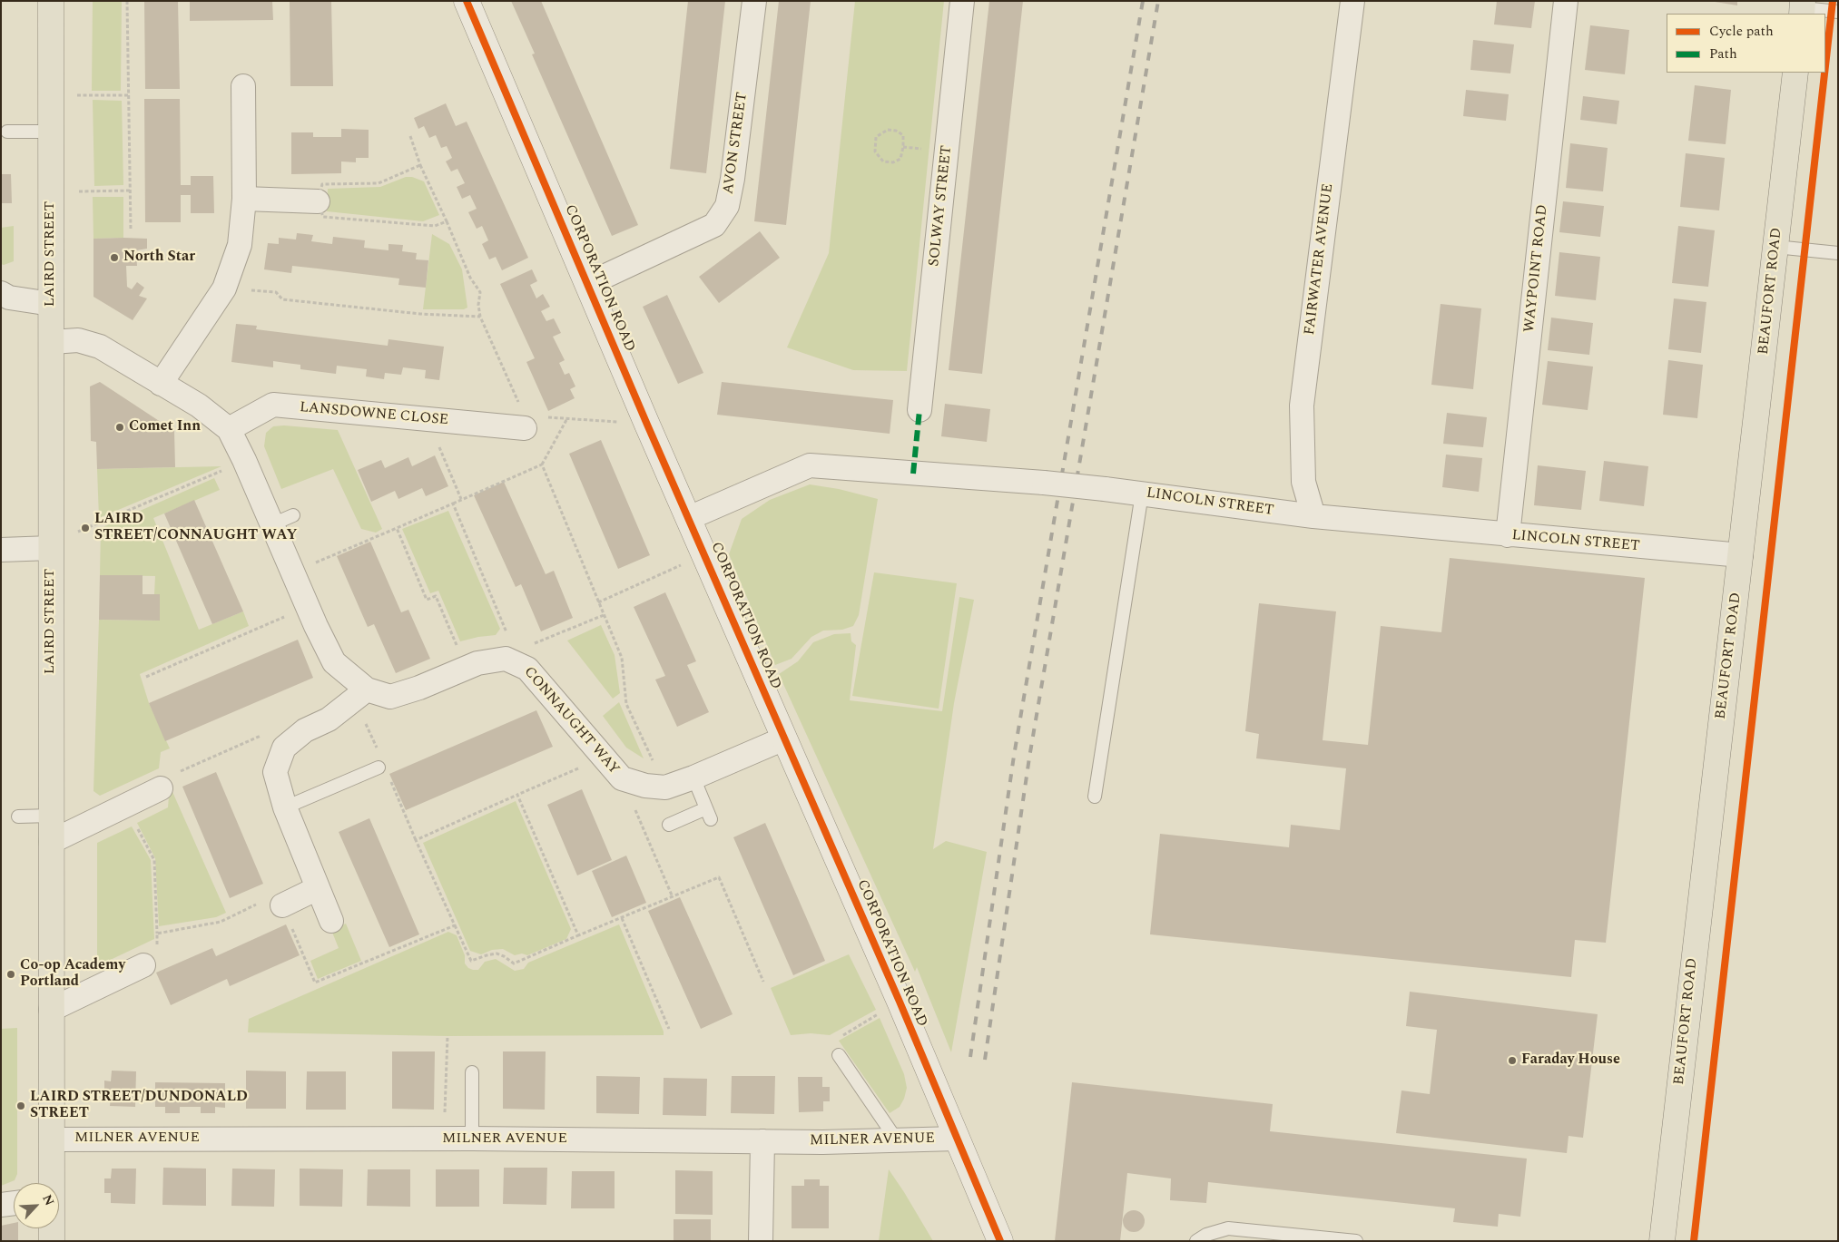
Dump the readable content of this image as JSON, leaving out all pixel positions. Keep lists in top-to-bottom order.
{
  "streets": {
    "main road": ["LAIRD STREET", "BEAUFORT ROAD"],
    "street": [
      "AVON STREET",
      "SOLWAY STREET",
      "FAIRWATER AVENUE",
      "WAYPOINT ROAD",
      "CORPORATION ROAD",
      "LANSDOWNE CLOSE",
      "LINCOLN STREET",
      "CONNAUGHT WAY",
      "MILNER AVENUE"
    ]
  },
  "crossings": [
    ["AVON STREET", "CORPORATION ROAD"],
    ["LAIRD STREET", "CONNAUGHT WAY"],
    ["LAIRD STREET", "MILNER AVENUE"],
    ["FAIRWATER AVENUE", "LINCOLN STREET"],
    ["WAYPOINT ROAD", "LINCOLN STREET"],
    ["CORPORATION ROAD", "LINCOLN STREET"],
    ["CORPORATION ROAD", "CONNAUGHT WAY"],
    ["CORPORATION ROAD", "MILNER AVENUE"],
    ["BEAUFORT ROAD", "LINCOLN STREET"],
    ["LANSDOWNE CLOSE", "CONNAUGHT WAY"]
  ],
  "places": [
    "North Star",
    "Comet Inn",
    "LAIRD STREET/CONNAUGHT WAY",
    "Co-op Academy Portland",
    "Faraday House",
    "LAIRD STREET/DUNDONALD STREET"
  ],
  "legend": ["Cycle path", "Path"],
  "north": "top right"
}
